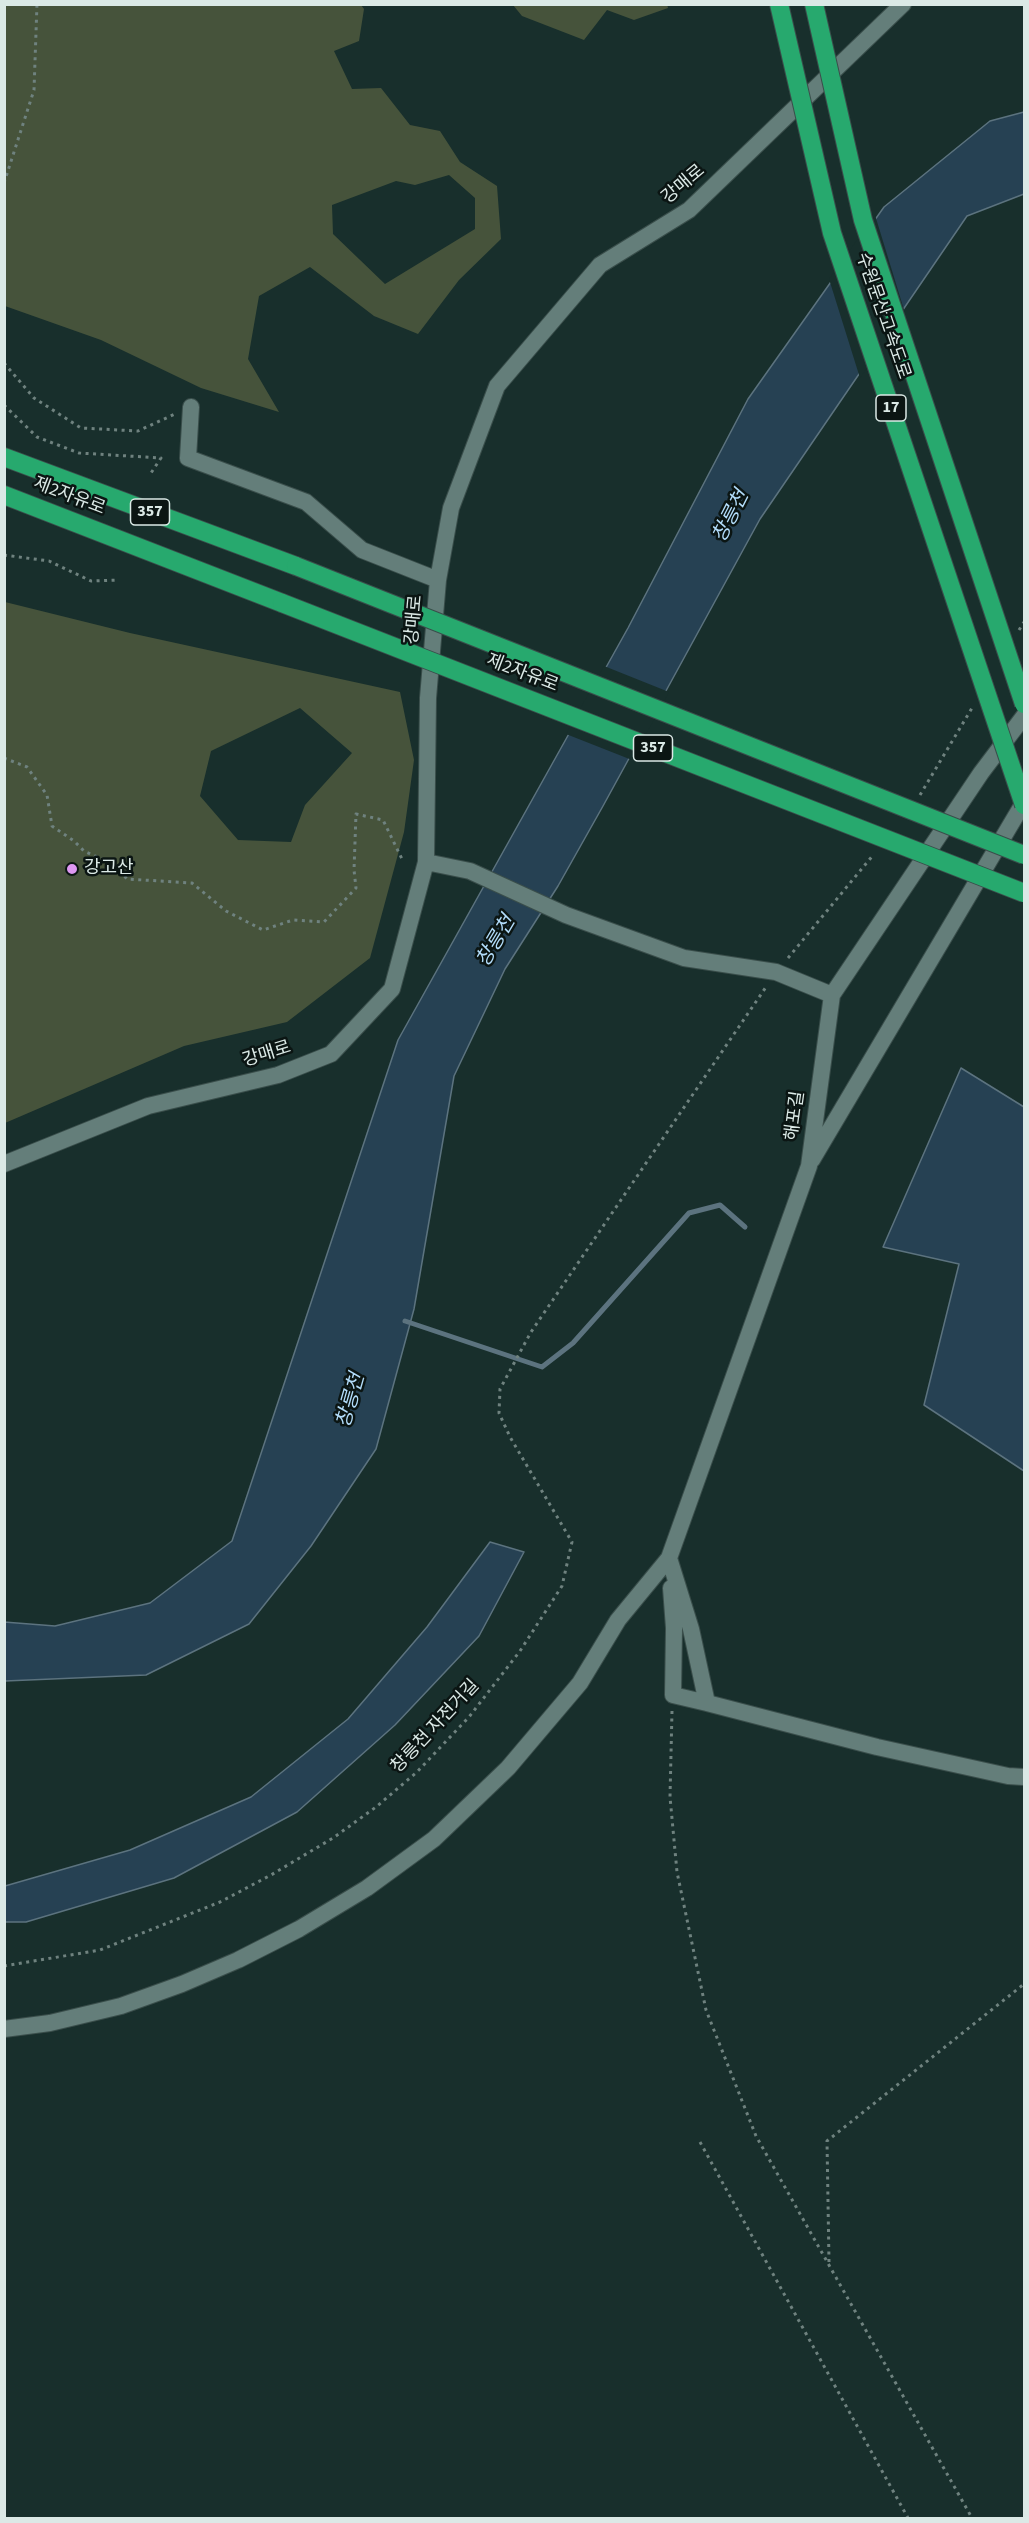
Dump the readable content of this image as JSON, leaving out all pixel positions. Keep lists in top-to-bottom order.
{
  "streets": {
    "highway": [
      "수원문산고속도로",
      "17",
      "제2자유로",
      "357"
    ],
    "street": ["강매로", "해포길"],
    "path": ["창릉천 자전거길"]
  },
  "water": ["창릉천"],
  "places": ["강고산"]
}
